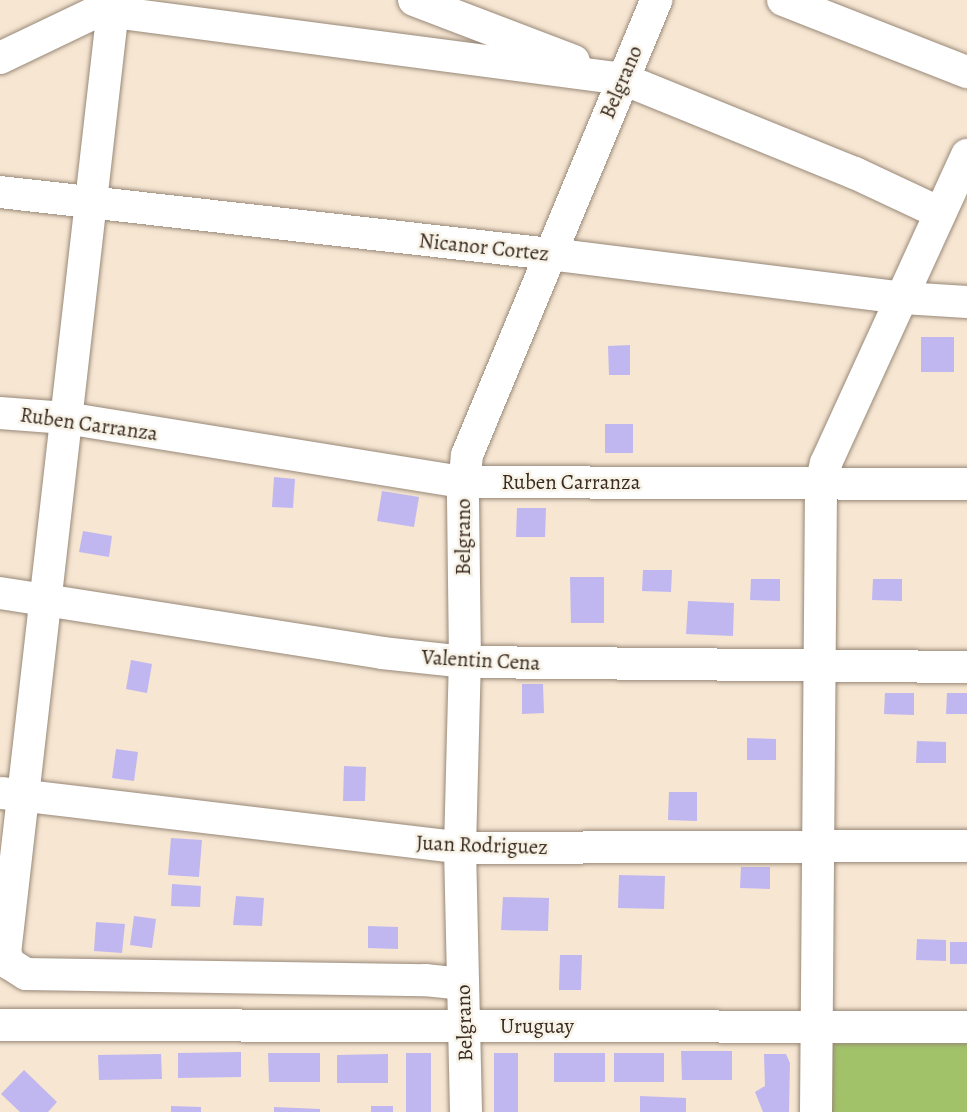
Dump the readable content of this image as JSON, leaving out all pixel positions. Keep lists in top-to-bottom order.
{
  "streets": {
    "street": [
      "Belgrano",
      "Nicanor Cortez",
      "Ruben Carranza",
      "Valentin Cena",
      "Juan Rodriguez",
      "Uruguay"
    ]
  },
  "crossings": [
    ["Belgrano", "Nicanor Cortez"],
    ["Belgrano", "Ruben Carranza"],
    ["Belgrano", "Valentin Cena"],
    ["Belgrano", "Juan Rodriguez"],
    ["Belgrano", "Uruguay"]
  ]
}
